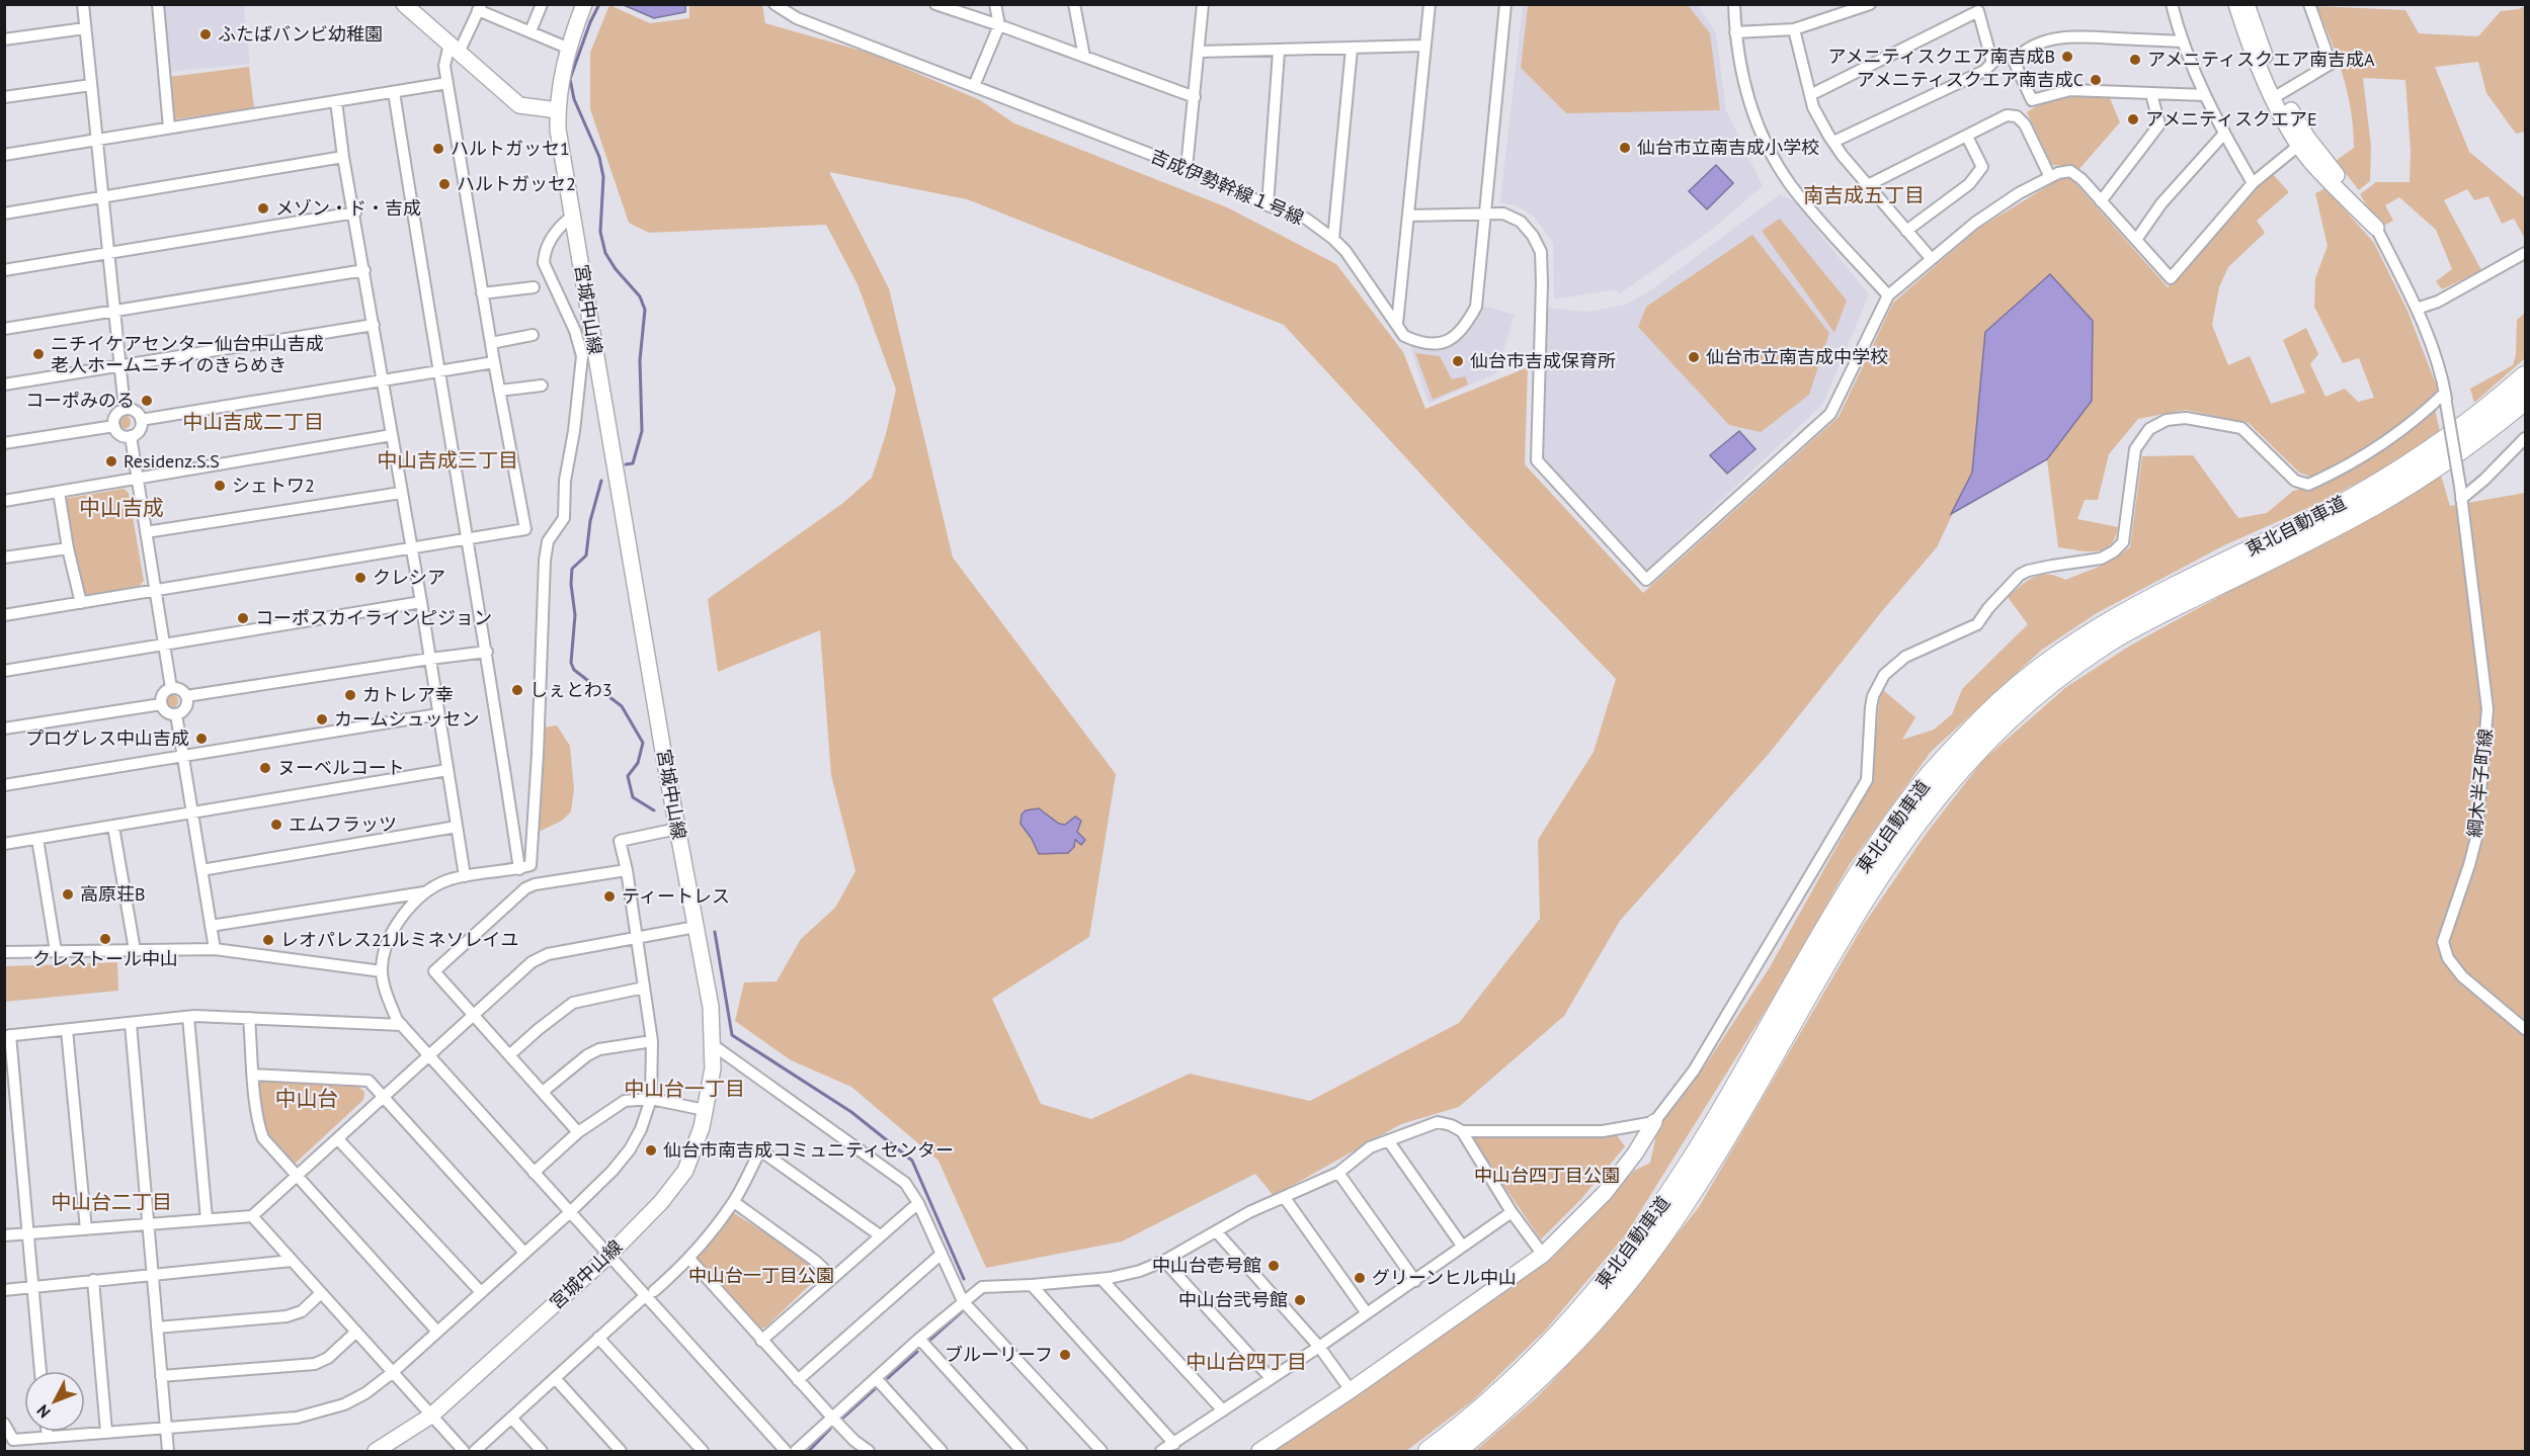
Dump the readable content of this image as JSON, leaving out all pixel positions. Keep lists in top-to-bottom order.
{
  "streets": {
    "highway": ["東北自動車道"],
    "street": ["吉成伊勢幹線１号線", "宮城中山線", "綱木半子町線"]
  },
  "districts": [
    "南吉成五丁目",
    "中山吉成二丁目",
    "中山吉成三丁目",
    "中山吉成",
    "中山台一丁目",
    "中山台",
    "中山台二丁目",
    "中山台四丁目"
  ],
  "parks": ["中山台四丁目公園", "中山台一丁目公園"],
  "places": [
    "ふたばバンビ幼稚園",
    "アメニティスクエア南吉成B",
    "アメニティスクエア南吉成A",
    "アメニティスクエア南吉成C",
    "アメニティスクエアE",
    "仙台市立南吉成小学校",
    "ハルトガッセ1",
    "ハルトガッセ2",
    "メゾン・ド・吉成",
    "ニチイケアセンター仙台中山吉成 老人ホームニチイのきらめき",
    "仙台市立南吉成中学校",
    "仙台市吉成保育所",
    "コーポみのる",
    "Residenz.S.S",
    "シェトワ2",
    "クレシア",
    "コーポスカイラインピジョン",
    "しぇとわ3",
    "カトレア幸",
    "カームシュッセン",
    "プログレス中山吉成",
    "ヌーベルコート",
    "エムフラッツ",
    "高原荘B",
    "ティートレス",
    "クレストール中山",
    "レオパレス21ルミネソレイユ",
    "仙台市南吉成コミュニティセンター",
    "中山台壱号館",
    "グリーンヒル中山",
    "中山台弐号館",
    "ブルーリーフ"
  ],
  "north": "bottom left"
}
